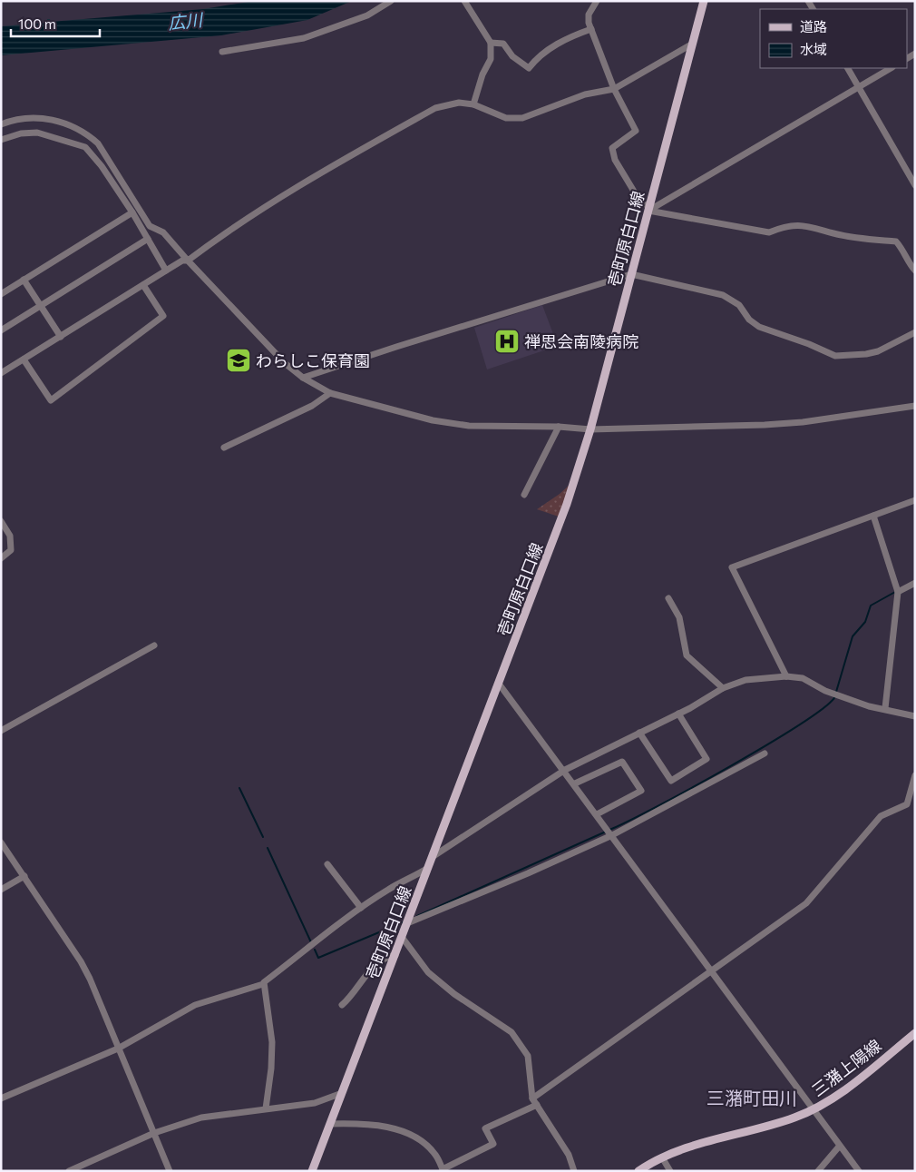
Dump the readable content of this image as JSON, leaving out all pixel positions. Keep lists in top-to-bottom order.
{
  "streets": {
    "main road": ["壱町原白口線", "三潴上陽線"]
  },
  "districts": ["三潴町田川"],
  "water": ["広川"],
  "places": {
    "hospital": ["禅思会南陵病院"],
    "school or university": ["わらしこ保育園"]
  },
  "legend": ["道路", "水域"],
  "scale_bar": "100 m"
}
